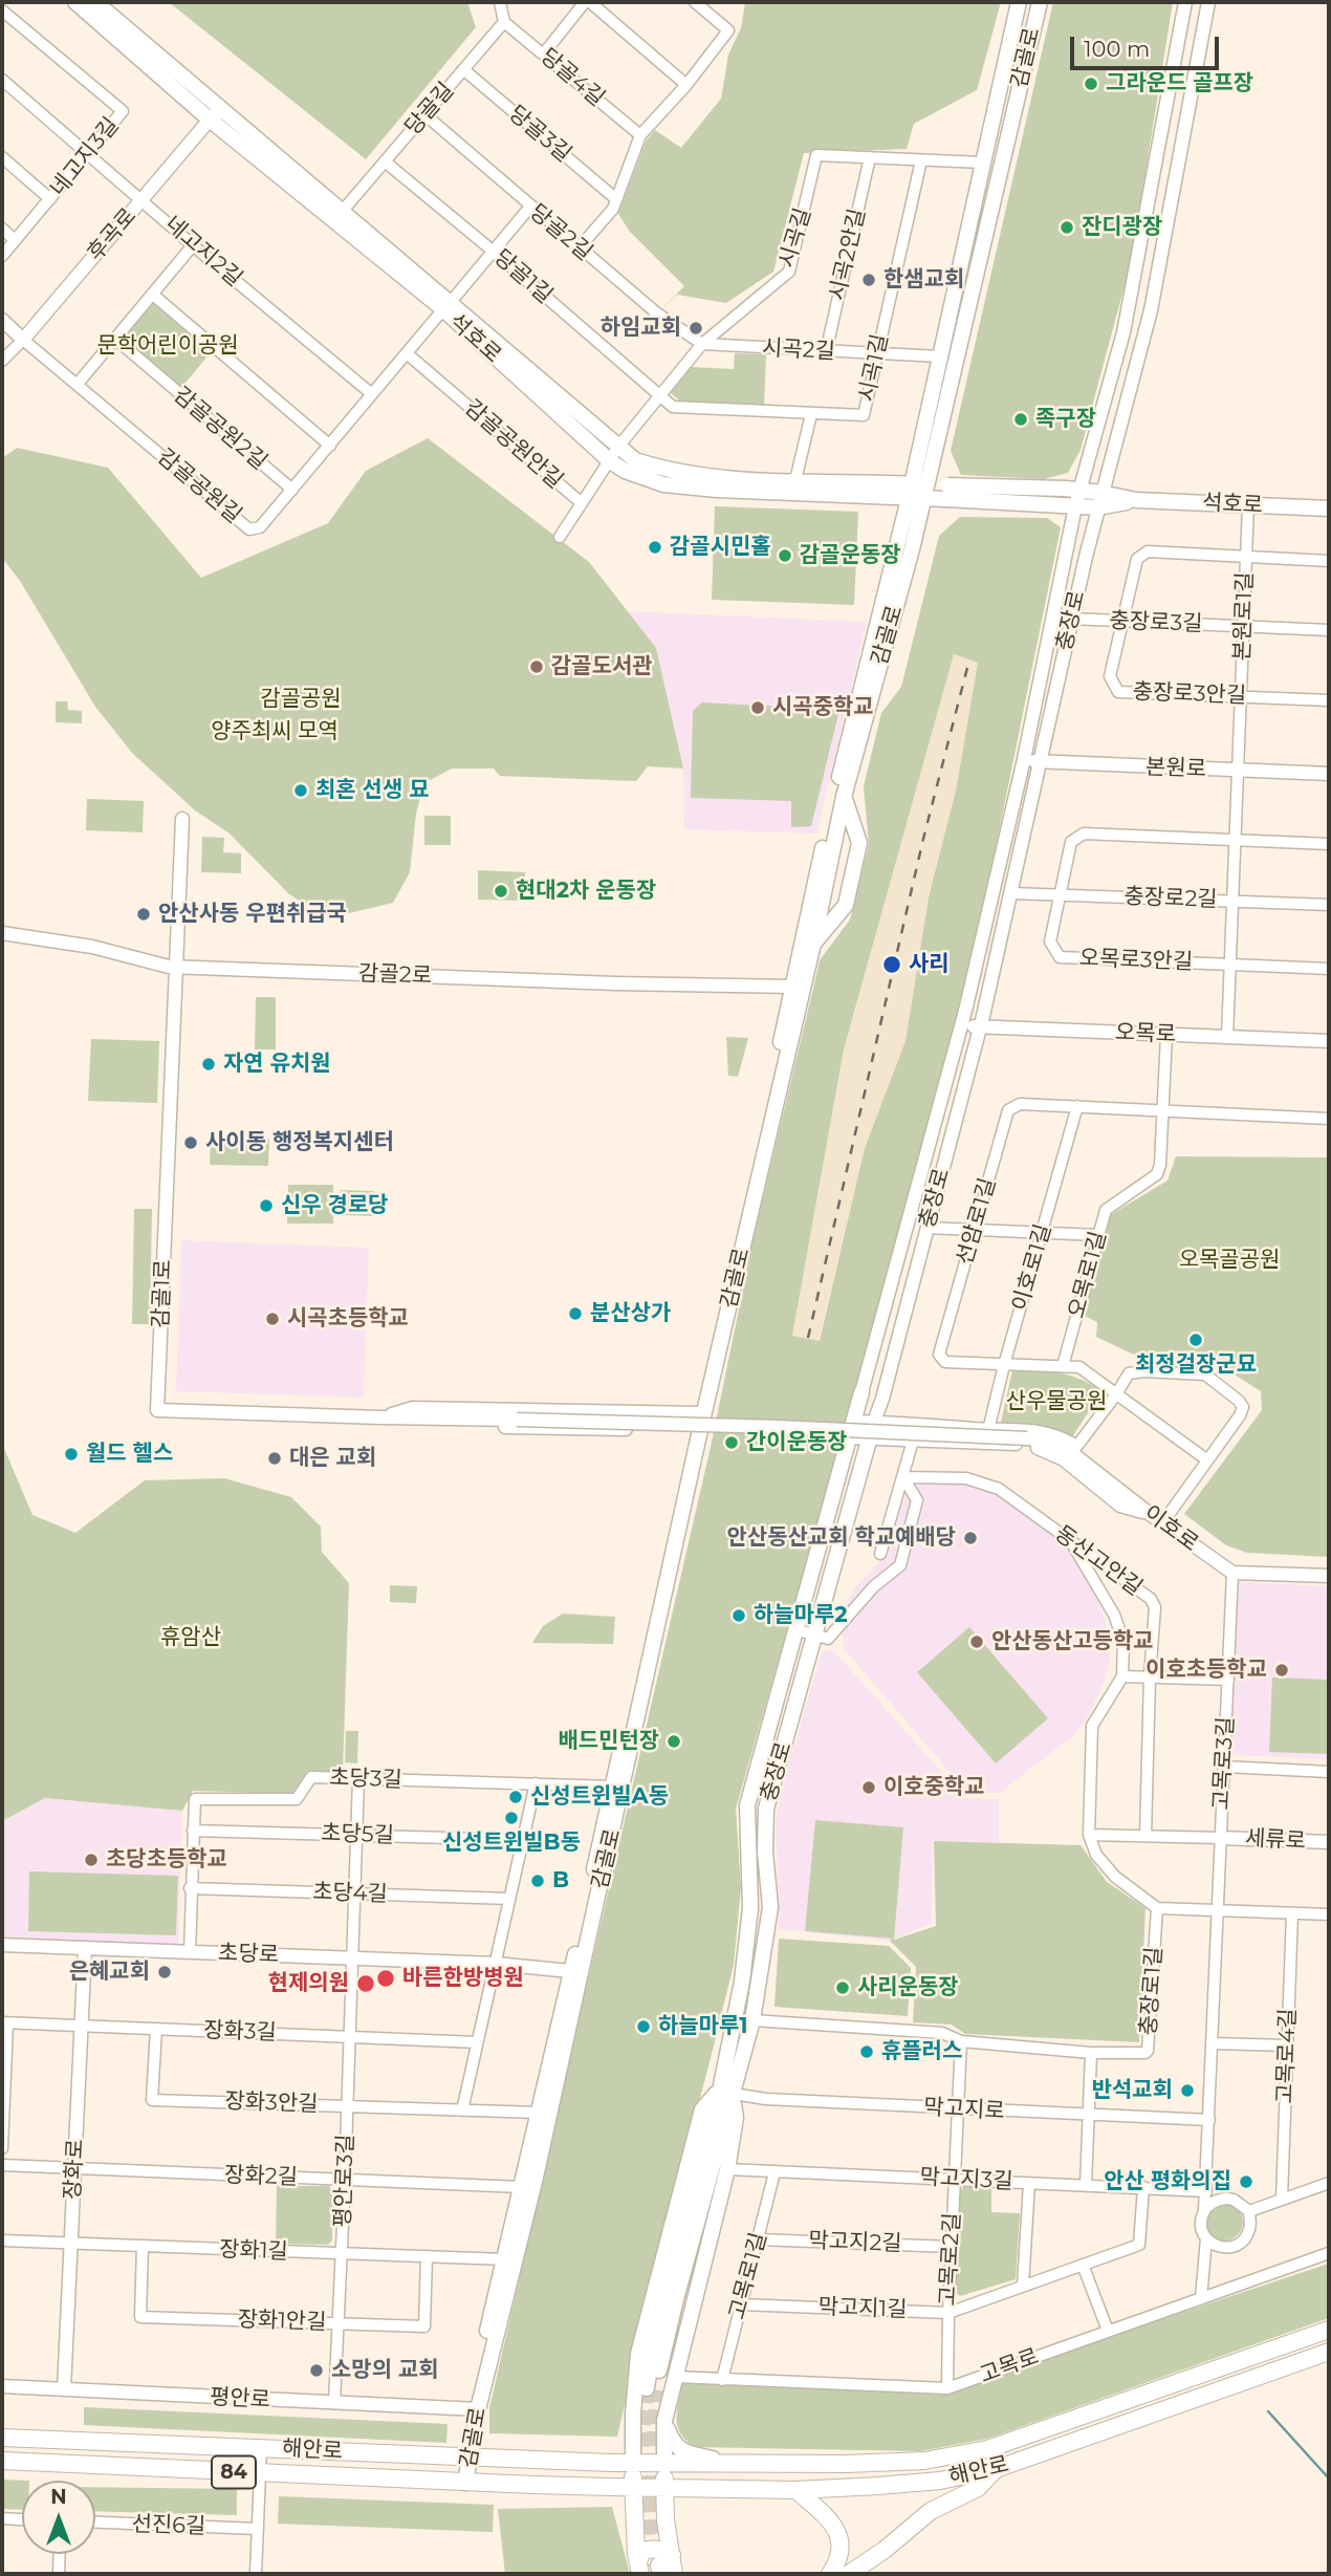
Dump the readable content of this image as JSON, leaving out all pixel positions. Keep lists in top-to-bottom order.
{
  "streets": {
    "main road": [
      "감골로",
      "석호로",
      "충장로",
      "해안로",
      "84"
    ],
    "street": [
      "당골4길",
      "당골길",
      "당골3길",
      "네고지3길",
      "당골2길",
      "후곡로",
      "시곡길",
      "네고지2길",
      "시곡2안길",
      "당골1길",
      "시곡2길",
      "시곡1길",
      "감골공원2길",
      "감골공원안길",
      "감골공원길",
      "본원로1길",
      "충장로3길",
      "충장로3안길",
      "본원로",
      "충장로2길",
      "오목로3안길",
      "감골2로",
      "오목로",
      "선암로1길",
      "이호로1길",
      "오목로1길",
      "감골1로",
      "이호로",
      "동산고안길",
      "고목로3길",
      "초당3길",
      "초당5길",
      "세류로",
      "초당4길",
      "초당로",
      "충장로1길",
      "장화3길",
      "고목로4길",
      "장화3안길",
      "막고지로",
      "장화로",
      "장화2길",
      "막고지3길",
      "평안로3길",
      "막고지2길",
      "장화1길",
      "고목로2길",
      "고목로1길",
      "막고지1길",
      "장화1안길",
      "고목로",
      "평안로",
      "선진6길"
    ]
  },
  "crossings": [
    ["감골로", "시곡길"],
    ["감골로", "석호로"],
    ["감골로", "시곡2길"],
    ["감골로", "감골2로"],
    ["감골로", "초당3길"],
    ["감골로", "초당로"],
    ["감골로", "장화3안길"],
    ["감골로", "장화2길"],
    ["감골로", "장화1길"],
    ["감골로", "평안로"],
    ["감골로", "해안로"],
    ["당골4길", "당골길"],
    ["당골길", "당골3길"],
    ["당골길", "당골2길"],
    ["당골길", "당골1길"],
    ["당골길", "석호로"],
    ["네고지3길", "네고지2길"],
    ["당골2길", "시곡길"],
    ["당골2길", "시곡2길"],
    ["당골2길", "감골공원길"],
    ["후곡로", "네고지2길"],
    ["후곡로", "석호로"],
    ["후곡로", "감골공원길"],
    ["시곡길", "시곡2안길"],
    ["시곡길", "당골1길"],
    ["시곡길", "석호로"],
    ["시곡길", "시곡2길"],
    ["시곡길", "시곡1길"],
    ["시곡길", "감골공원안길"],
    ["네고지2길", "감골공원길"],
    ["시곡2안길", "시곡2길"],
    ["당골1길", "시곡1길"],
    ["당골1길", "감골공원길"],
    ["석호로", "감골공원안길"],
    ["석호로", "감골공원길"],
    ["석호로", "본원로1길"],
    ["석호로", "충장로"],
    ["시곡2길", "시곡1길"],
    ["감골공원2길", "감골공원길"],
    ["감골공원안길", "감골공원길"],
    ["본원로1길", "충장로3길"],
    ["본원로1길", "충장로3안길"],
    ["본원로1길", "본원로"],
    ["본원로1길", "충장로2길"],
    ["본원로1길", "오목로3안길"],
    ["본원로1길", "오목로"],
    ["충장로", "충장로3길"],
    ["충장로", "본원로"],
    ["충장로", "충장로2길"],
    ["충장로", "오목로"],
    ["충장로", "충장로1길"],
    ["충장로", "막고지로"],
    ["충장로3길", "충장로3안길"],
    ["충장로2길", "오목로3안길"],
    ["감골2로", "감골1로"],
    ["오목로", "오목로1길"],
    ["선암로1길", "이호로1길"],
    ["선암로1길", "오목로1길"],
    ["감골1로", "이호로"],
    ["이호로", "고목로3길"],
    ["고목로3길", "세류로"],
    ["고목로3길", "막고지로"],
    ["고목로3길", "막고지3길"],
    ["초당3길", "초당5길"],
    ["초당3길", "초당4길"],
    ["초당3길", "초당로"],
    ["초당3길", "평안로3길"],
    ["초당5길", "평안로3길"],
    ["초당4길", "평안로3길"],
    ["초당로", "장화로"],
    ["초당로", "평안로3길"],
    ["충장로1길", "고목로2길"],
    ["장화3길", "장화3안길"],
    ["장화3길", "장화로"],
    ["장화3길", "평안로3길"],
    ["장화3안길", "평안로3길"],
    ["막고지로", "고목로2길"],
    ["장화로", "장화2길"],
    ["장화로", "장화1길"],
    ["장화로", "평안로"],
    ["장화2길", "평안로3길"],
    ["막고지3길", "고목로2길"],
    ["막고지3길", "고목로1길"],
    ["막고지3길", "막고지1길"],
    ["평안로3길", "장화1길"],
    ["평안로3길", "장화1안길"],
    ["평안로3길", "평안로"],
    ["막고지2길", "고목로2길"],
    ["막고지2길", "고목로1길"],
    ["장화1길", "장화1안길"],
    ["고목로2길", "막고지1길"],
    ["고목로2길", "고목로"],
    ["고목로1길", "막고지1길"],
    ["고목로1길", "고목로"]
  ],
  "parks": [
    "문학어린이공원",
    "감골공원",
    "양주최씨 모역",
    "오목골공원",
    "산우물공원",
    "휴암산"
  ],
  "places": [
    "그라운드 골프장",
    "잔디광장",
    "한샘교회",
    "하임교회",
    "족구장",
    "감골시민홀",
    "감골운동장",
    "감골도서관",
    "시곡중학교",
    "최혼 선생 묘",
    "현대2차 운동장",
    "안산사동 우편취급국",
    "사리",
    "자연 유치원",
    "사이동 행정복지센터",
    "신우 경로당",
    "분산상가",
    "시곡초등학교",
    "최정걸장군묘",
    "간이운동장",
    "월드 헬스",
    "대은 교회",
    "안산동산교회 학교예배당",
    "하늘마루2",
    "안산동산고등학교",
    "이호초등학교",
    "배드민턴장",
    "이호중학교",
    "신성트윈빌A동",
    "신성트윈빌B동",
    "초당초등학교",
    "B",
    "은혜교회",
    "바른한방병원",
    "현제의원",
    "사리운동장",
    "하늘마루1",
    "휴플러스",
    "반석교회",
    "안산 평화의집",
    "소망의 교회"
  ],
  "scale_bar": "100 m",
  "north": "top"
}
